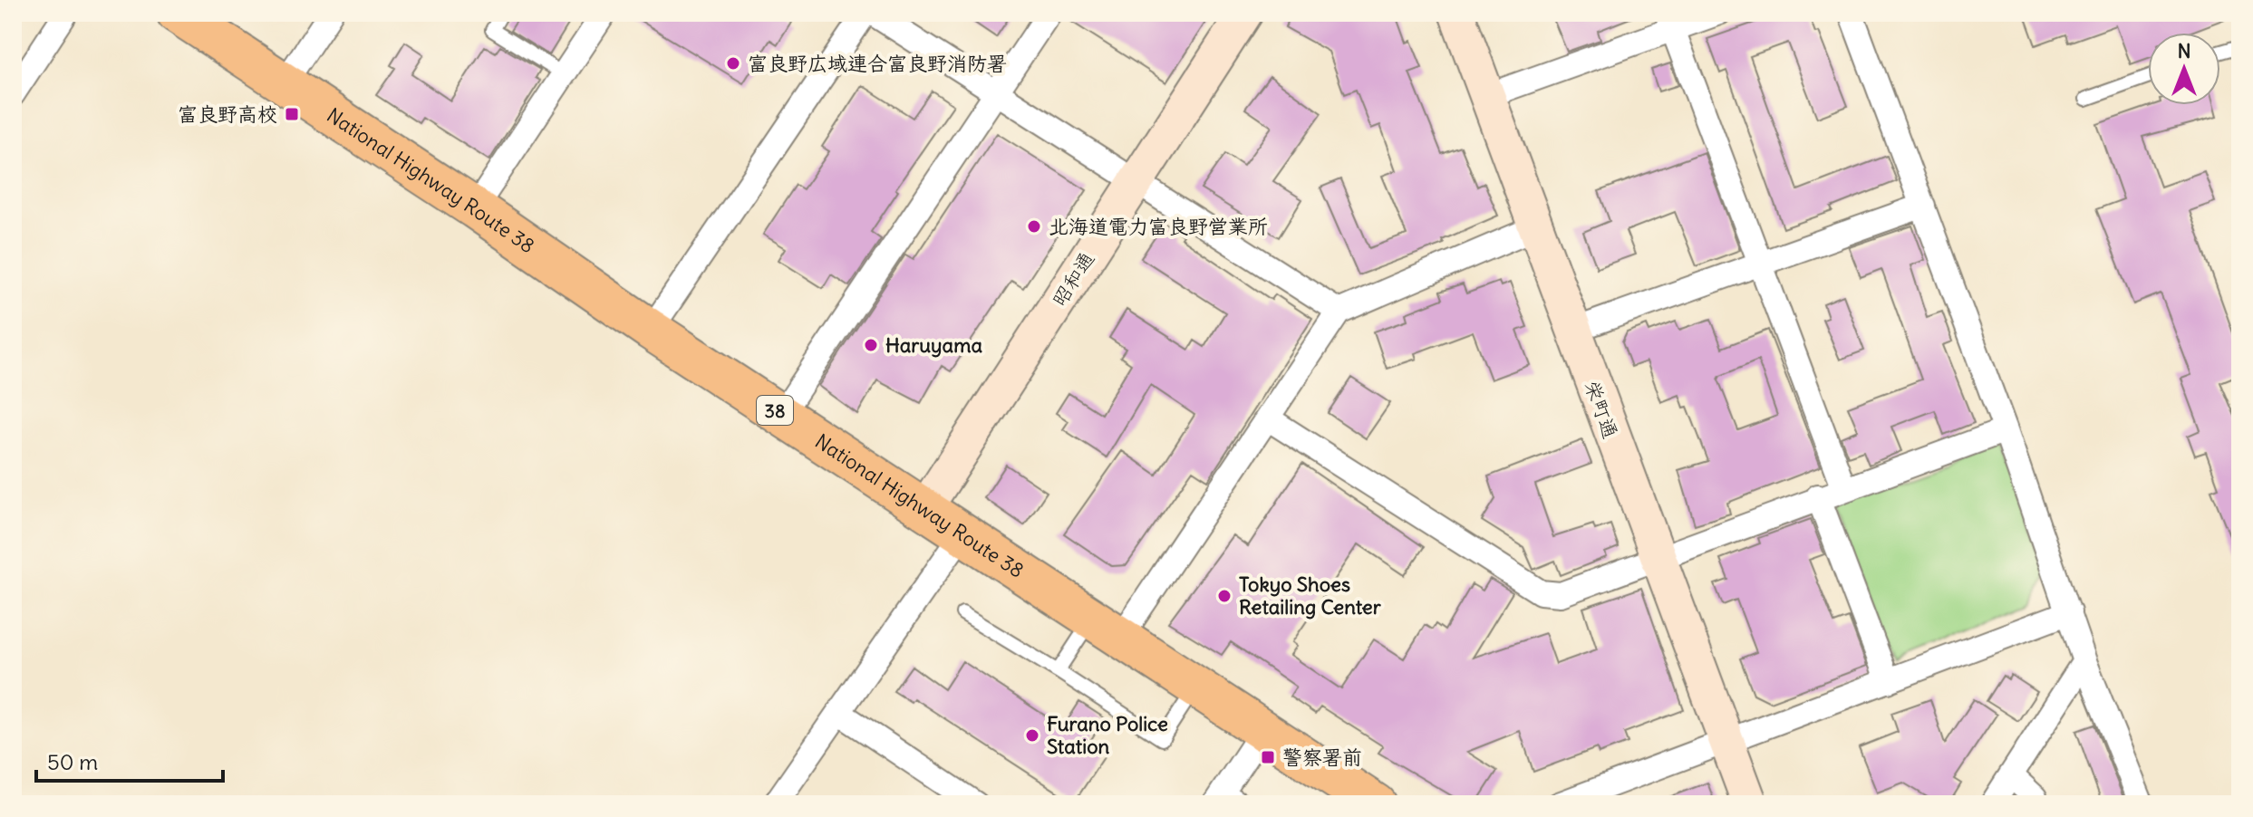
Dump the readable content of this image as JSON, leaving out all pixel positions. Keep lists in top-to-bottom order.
{
  "streets": {
    "highway": ["National Highway Route 38", "38"],
    "street": ["昭和通", "栄町通"]
  },
  "crossings": [
    ["National Highway Route 38", "昭和通"]
  ],
  "places": {
    "other": [
      "富良野広域連合富良野消防署",
      "北海道電力富良野営業所",
      "Haruyama",
      "Tokyo Shoes Retailing Center",
      "Furano Police Station"
    ],
    "transit": ["富良野高校", "警察署前"]
  },
  "scale_bar": "50 m",
  "north": "top"
}
